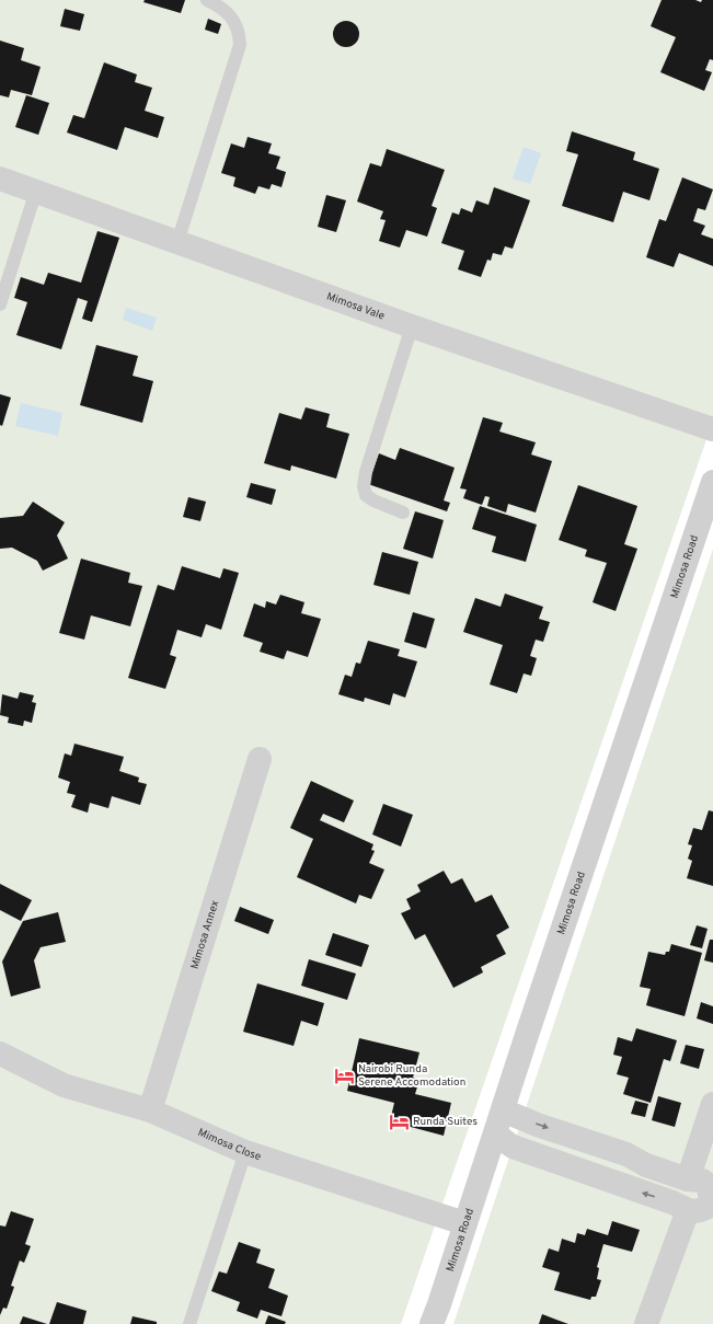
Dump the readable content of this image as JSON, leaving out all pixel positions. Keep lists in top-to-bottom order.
{
  "streets": {
    "street": [
      "Mimosa Vale",
      "Mimosa Road",
      "Mimosa Annex",
      "Mimosa Close"
    ]
  },
  "crossings": [
    ["Mimosa Road", "Mimosa Close"],
    ["Mimosa Annex", "Mimosa Close"]
  ],
  "places": {
    "hotel": ["Nairobi Runda Serene Accomodation", "Runda Suites"]
  }
}
